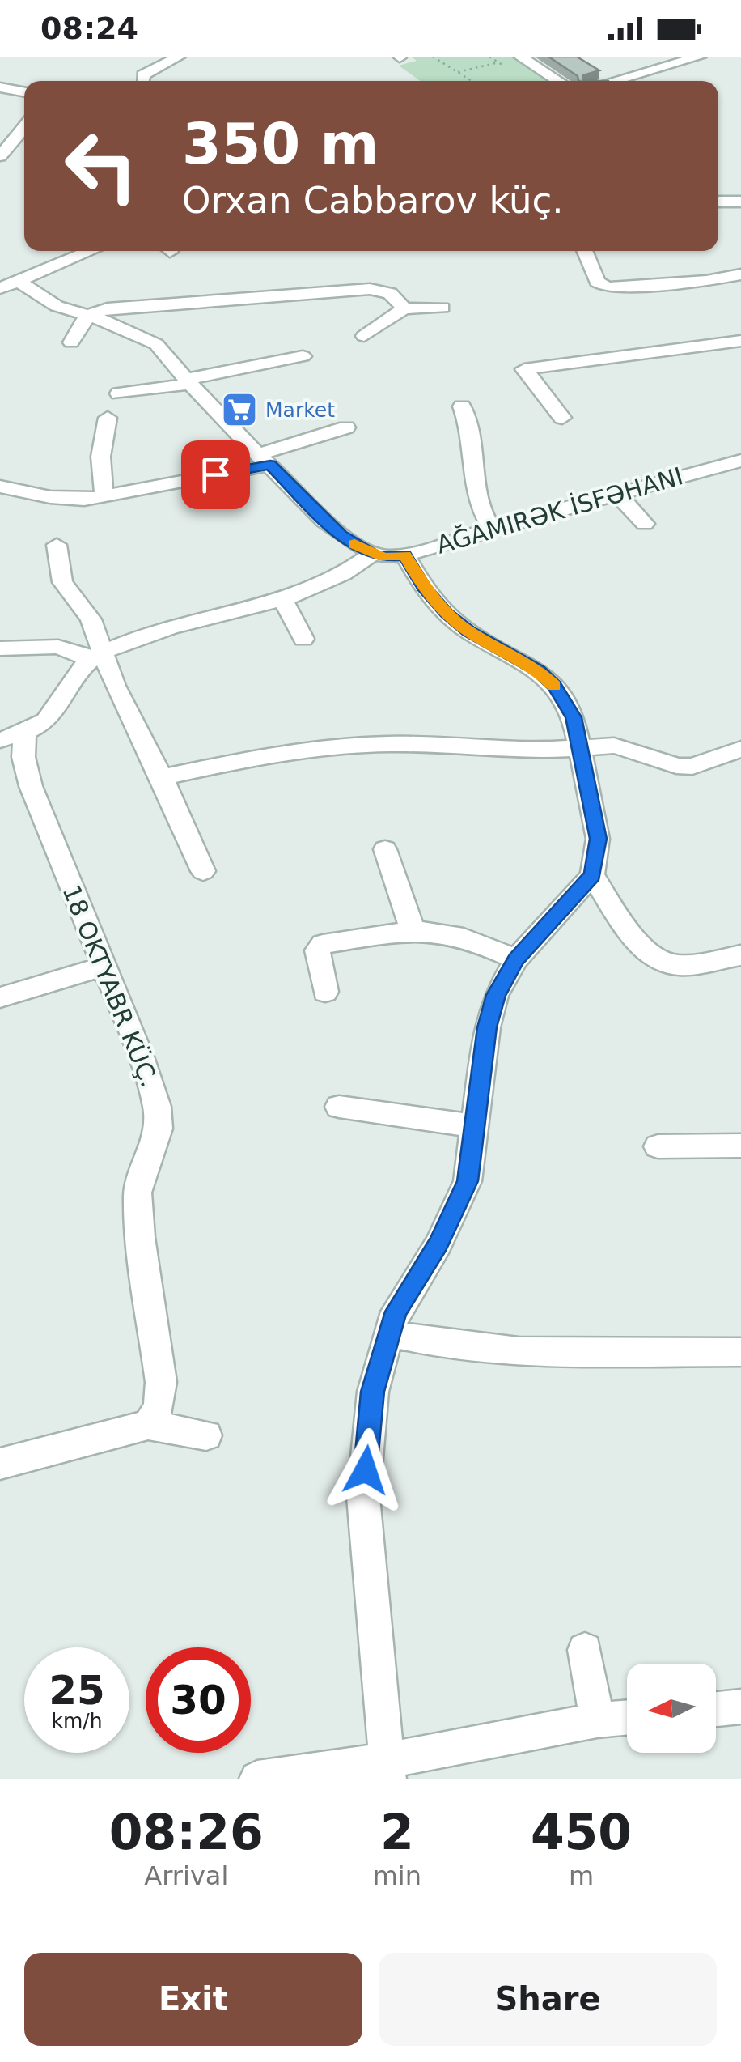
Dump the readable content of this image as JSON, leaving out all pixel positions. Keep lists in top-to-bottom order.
{
  "streets": {
    "street": ["AĞAMIRƏK İSFƏHANI", "18 OKTYABR KÜÇ."]
  },
  "places": {
    "supermarket": ["Market"]
  },
  "north": "left",
  "page": {
    "status": "08:24",
    "turn": ["350 m", "Orxan Cabbarov küç."],
    "speed": "25 km/h",
    "limit": "30",
    "eta": [
      "08:26",
      "Arrival",
      "2",
      "min",
      "450",
      "m"
    ],
    "buttons": ["Exit", "Share"]
  }
}
